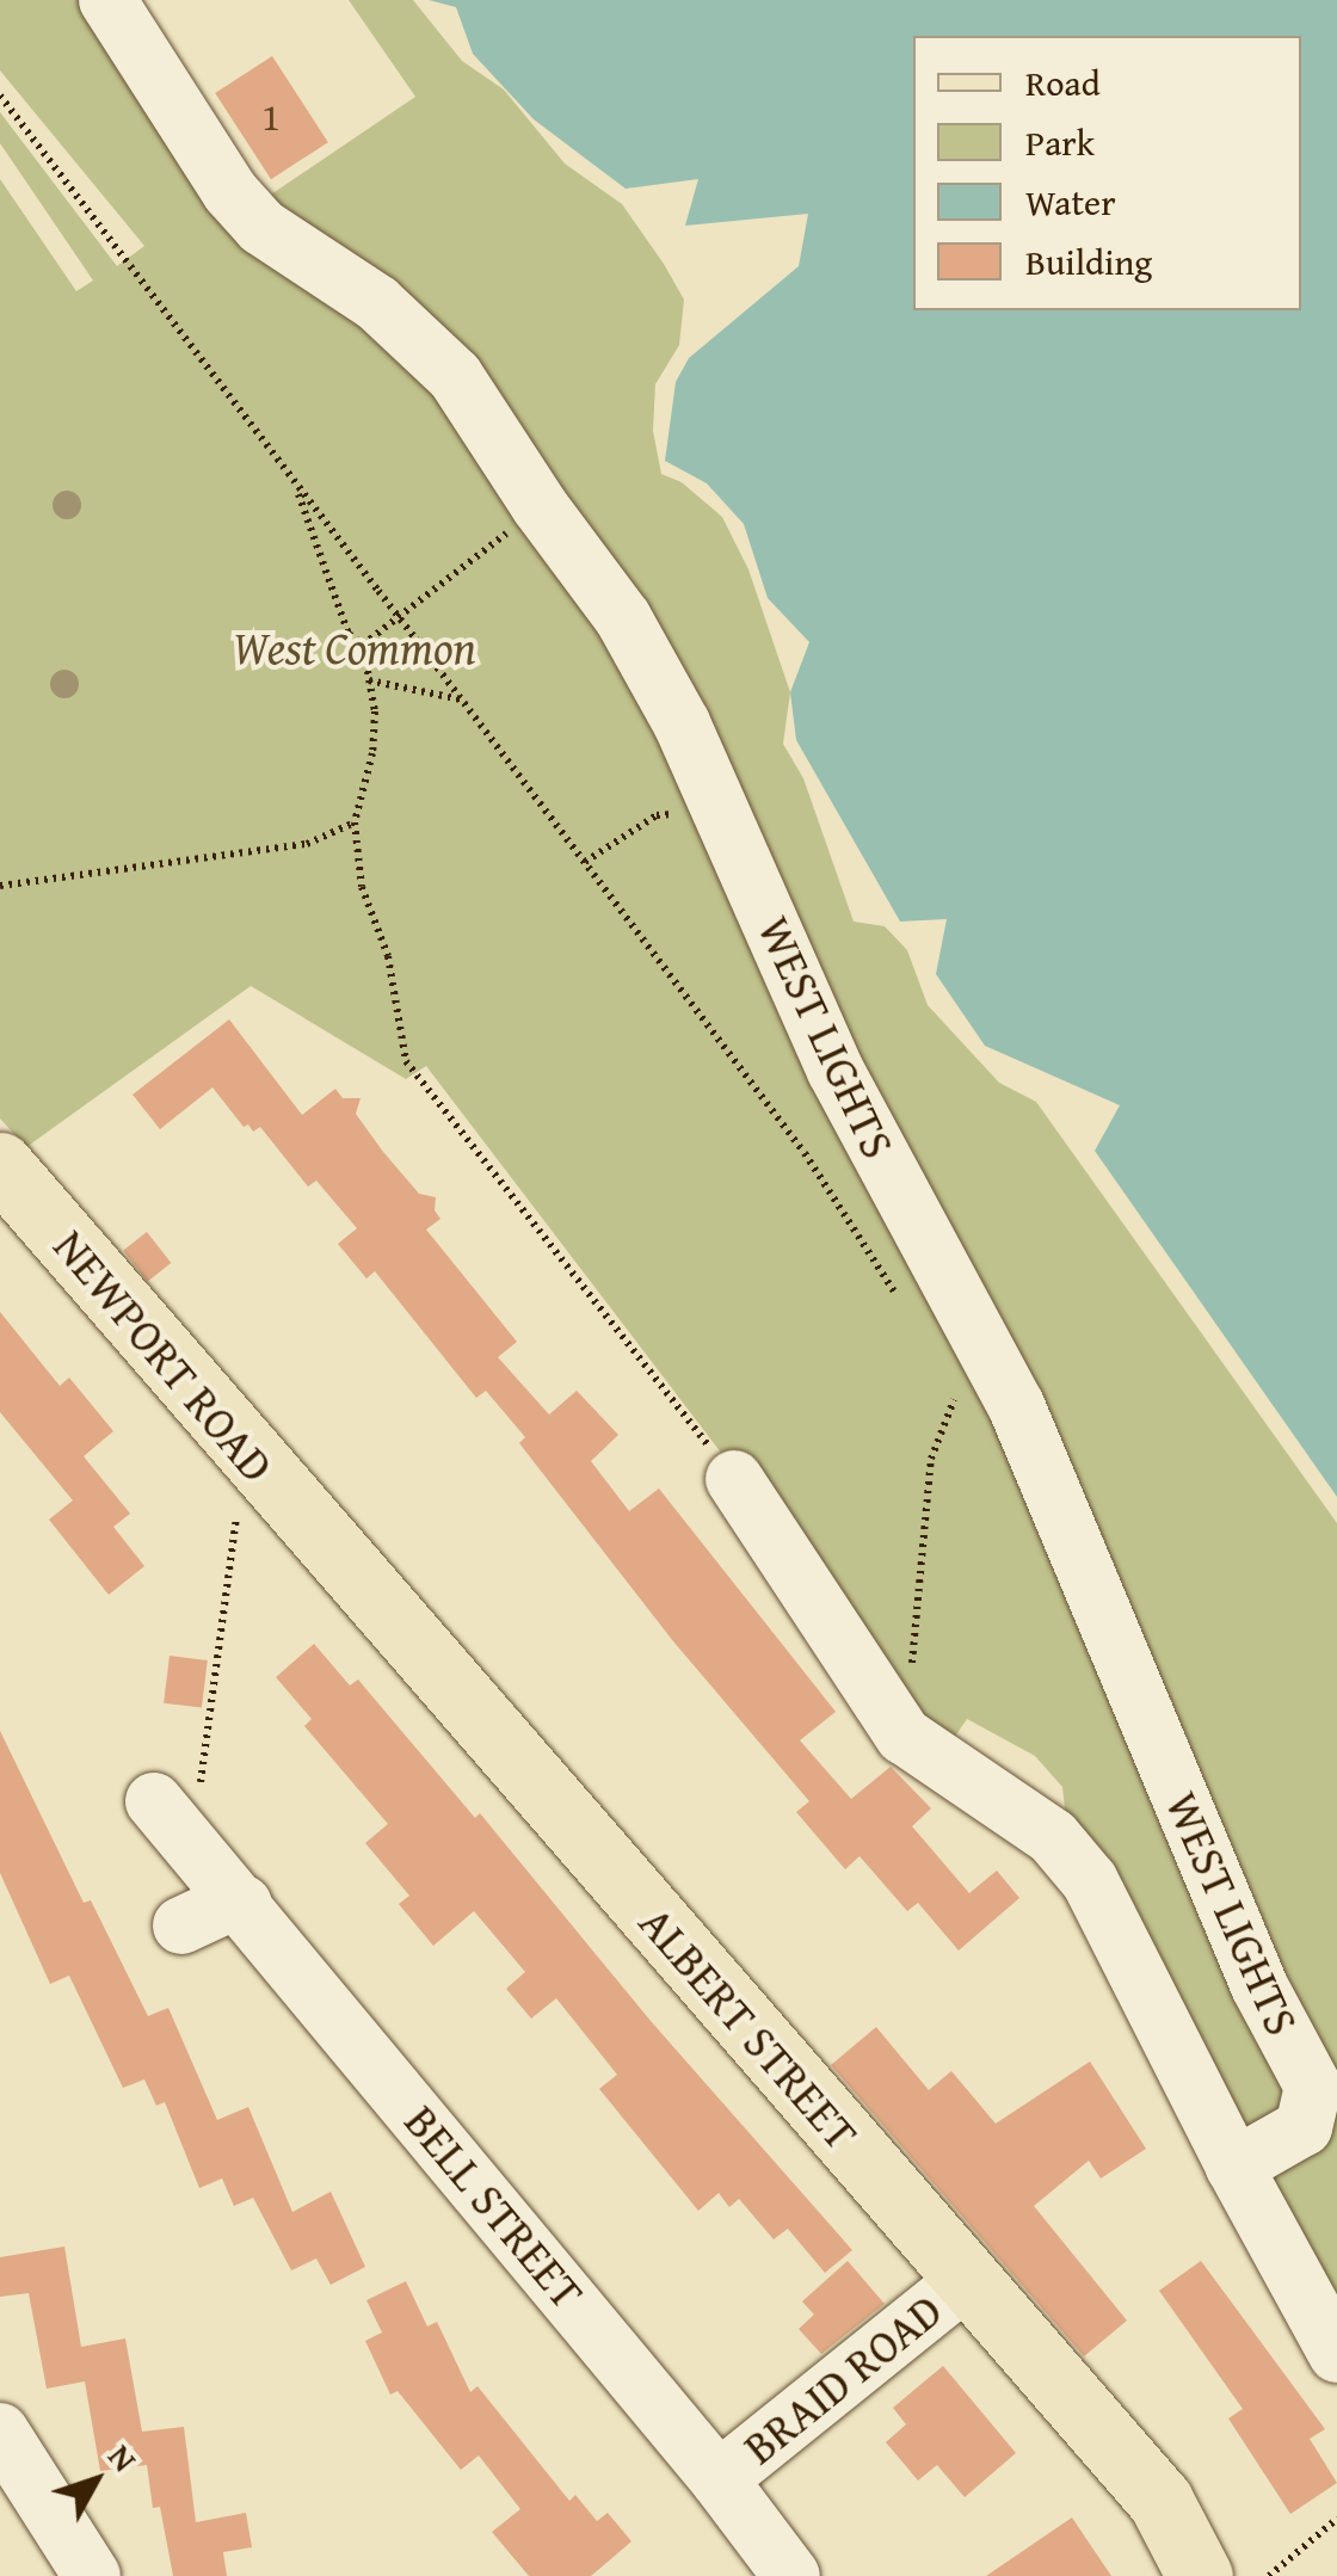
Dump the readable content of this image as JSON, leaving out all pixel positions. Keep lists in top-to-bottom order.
{
  "streets": {
    "main road": ["NEWPORT ROAD", "ALBERT STREET"],
    "street": ["WEST LIGHTS", "BELL STREET", "BRAID ROAD"]
  },
  "crossings": [
    ["NEWPORT ROAD", "ALBERT STREET"],
    ["ALBERT STREET", "BRAID ROAD"],
    ["BELL STREET", "BRAID ROAD"]
  ],
  "parks": ["West Common"],
  "house_numbers": ["1"],
  "legend": [
    "Road",
    "Park",
    "Water",
    "Building"
  ],
  "north": "top right"
}
